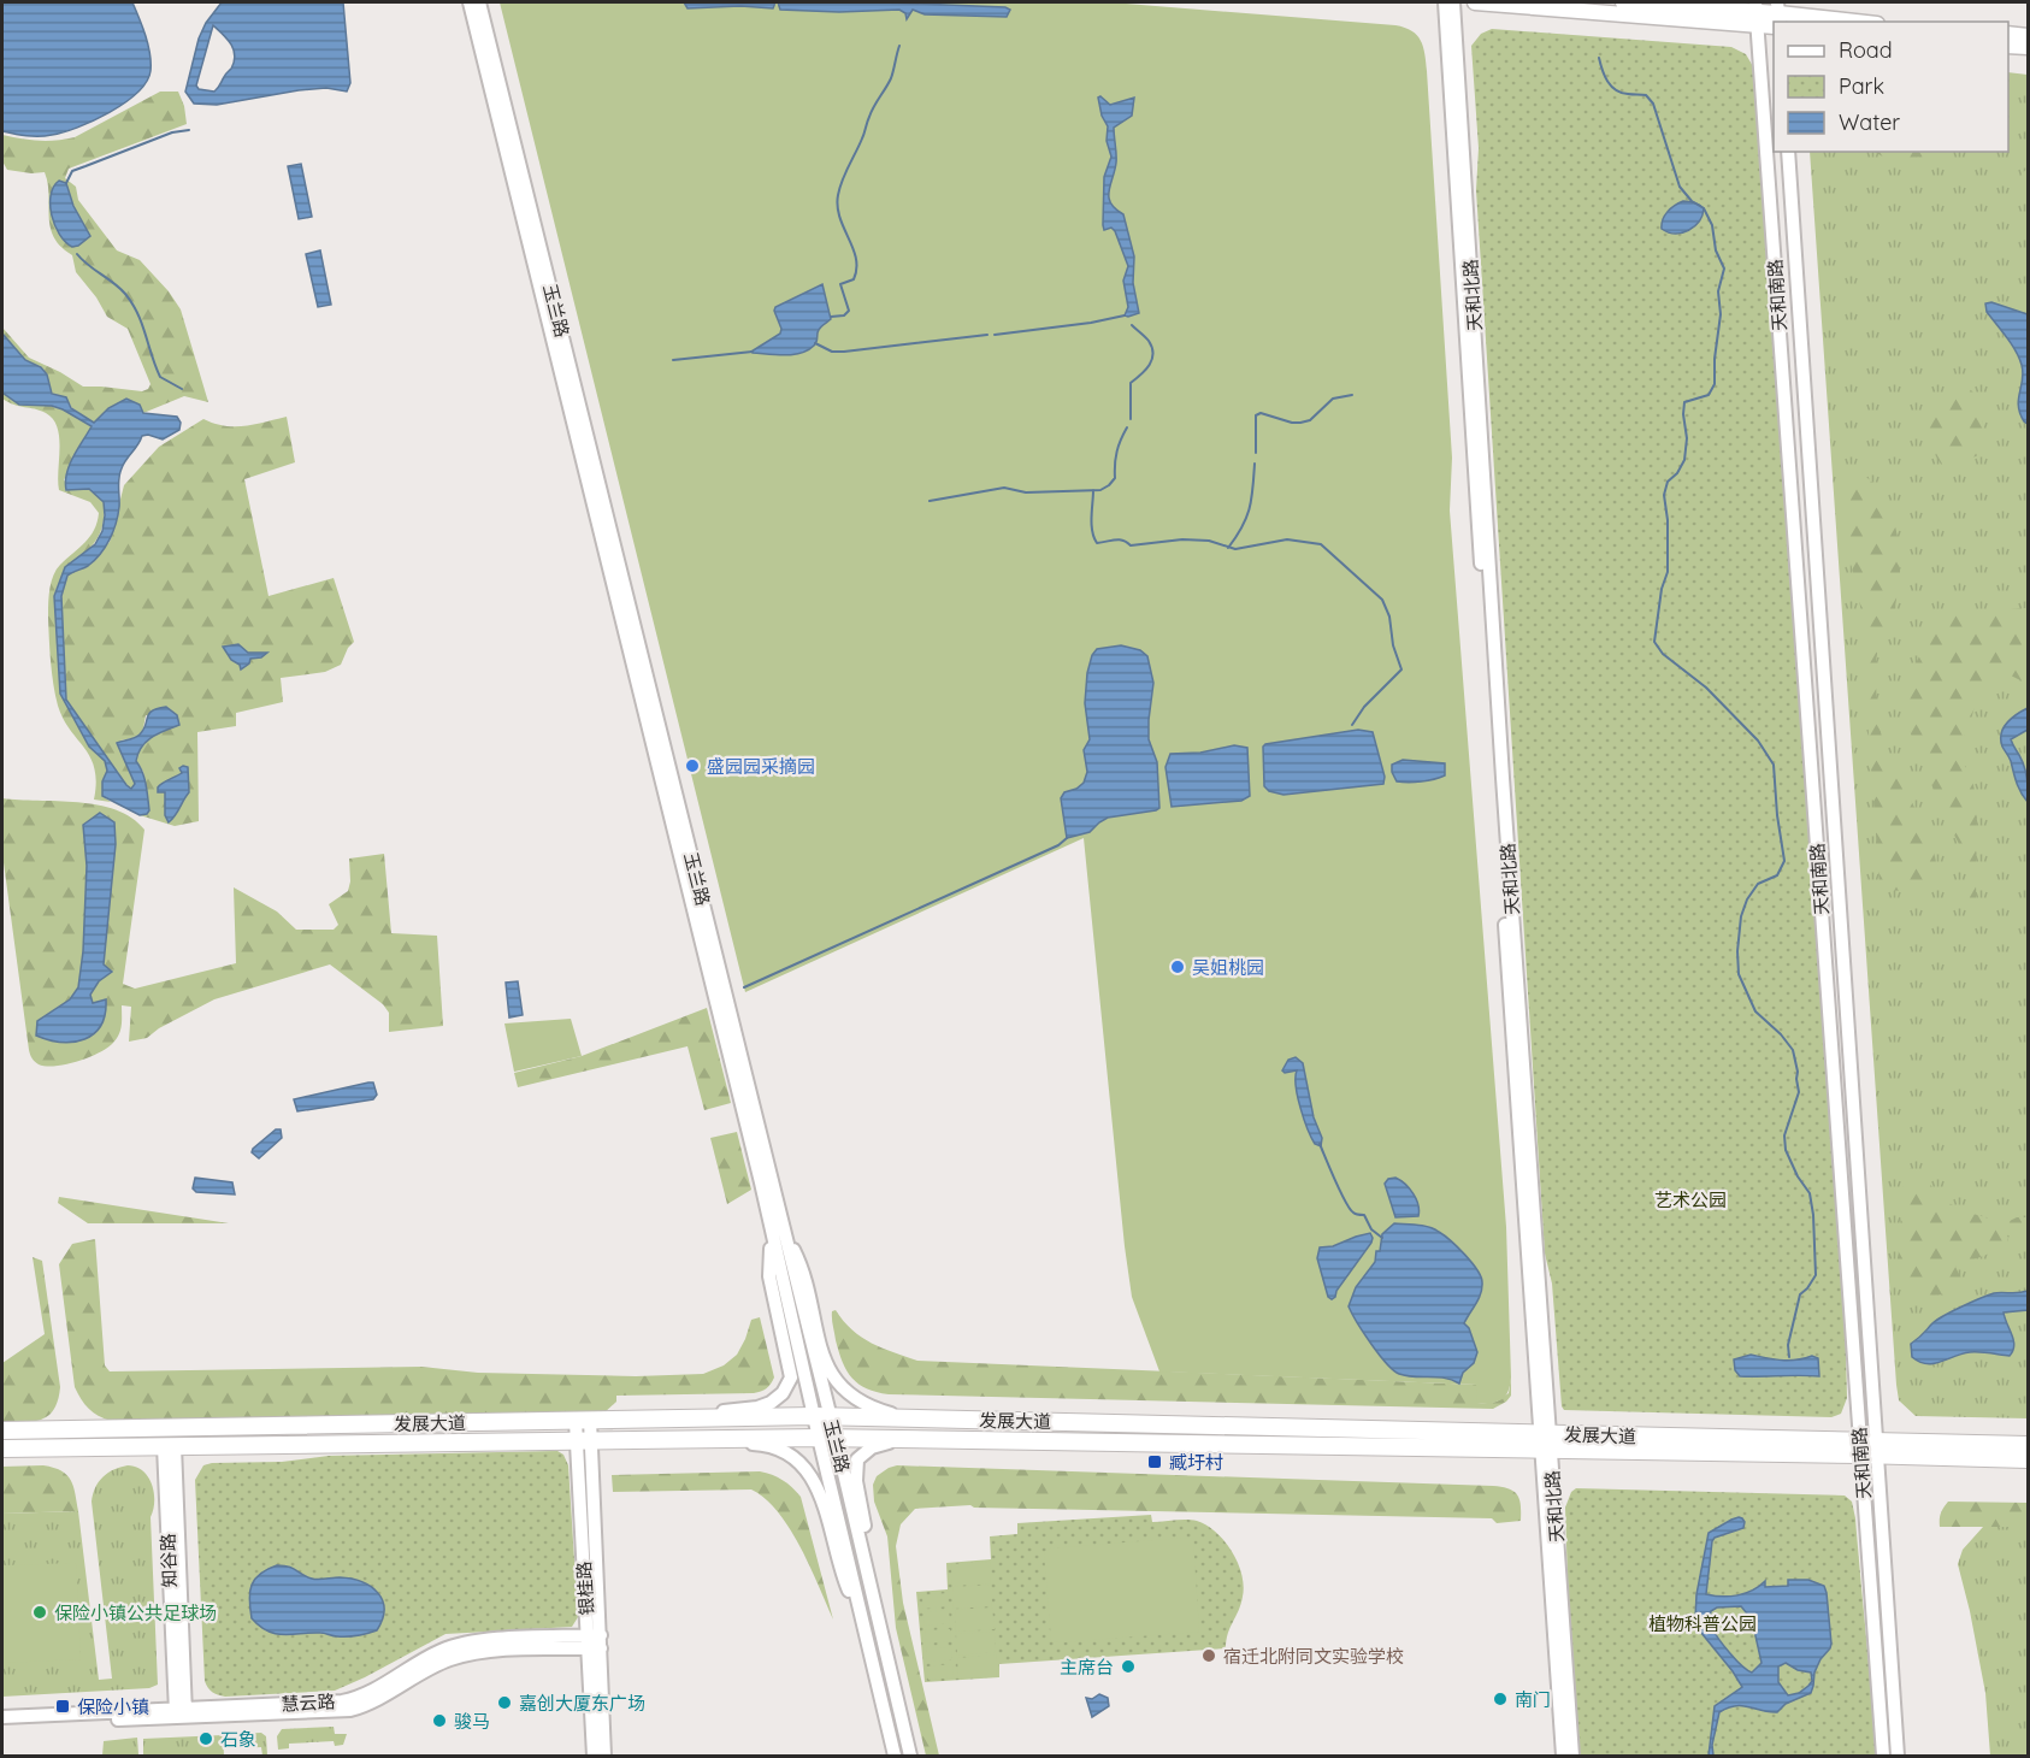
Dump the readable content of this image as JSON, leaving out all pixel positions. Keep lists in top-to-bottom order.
{
  "streets": {
    "main road": ["发展大道"],
    "street": [
      "天和北路",
      "天和南路",
      "玉兰路",
      "知谷路",
      "银桂路",
      "慧云路"
    ]
  },
  "crossings": [
    ["天和北路", "发展大道"],
    ["天和南路", "发展大道"],
    ["玉兰路", "发展大道"],
    ["发展大道", "知谷路"],
    ["发展大道", "银桂路"],
    ["知谷路", "慧云路"],
    ["银桂路", "慧云路"]
  ],
  "parks": ["艺术公园", "植物科普公园"],
  "places": {
    "other": [
      "盛园园采摘园",
      "吴姐桃园",
      "保险小镇公共足球场",
      "宿迁北附同文实验学校",
      "主席台",
      "南门",
      "嘉创大厦东广场",
      "骏马",
      "石象"
    ],
    "transit": ["臧圩村", "保险小镇"]
  },
  "legend": ["Road", "Park", "Water"]
}
